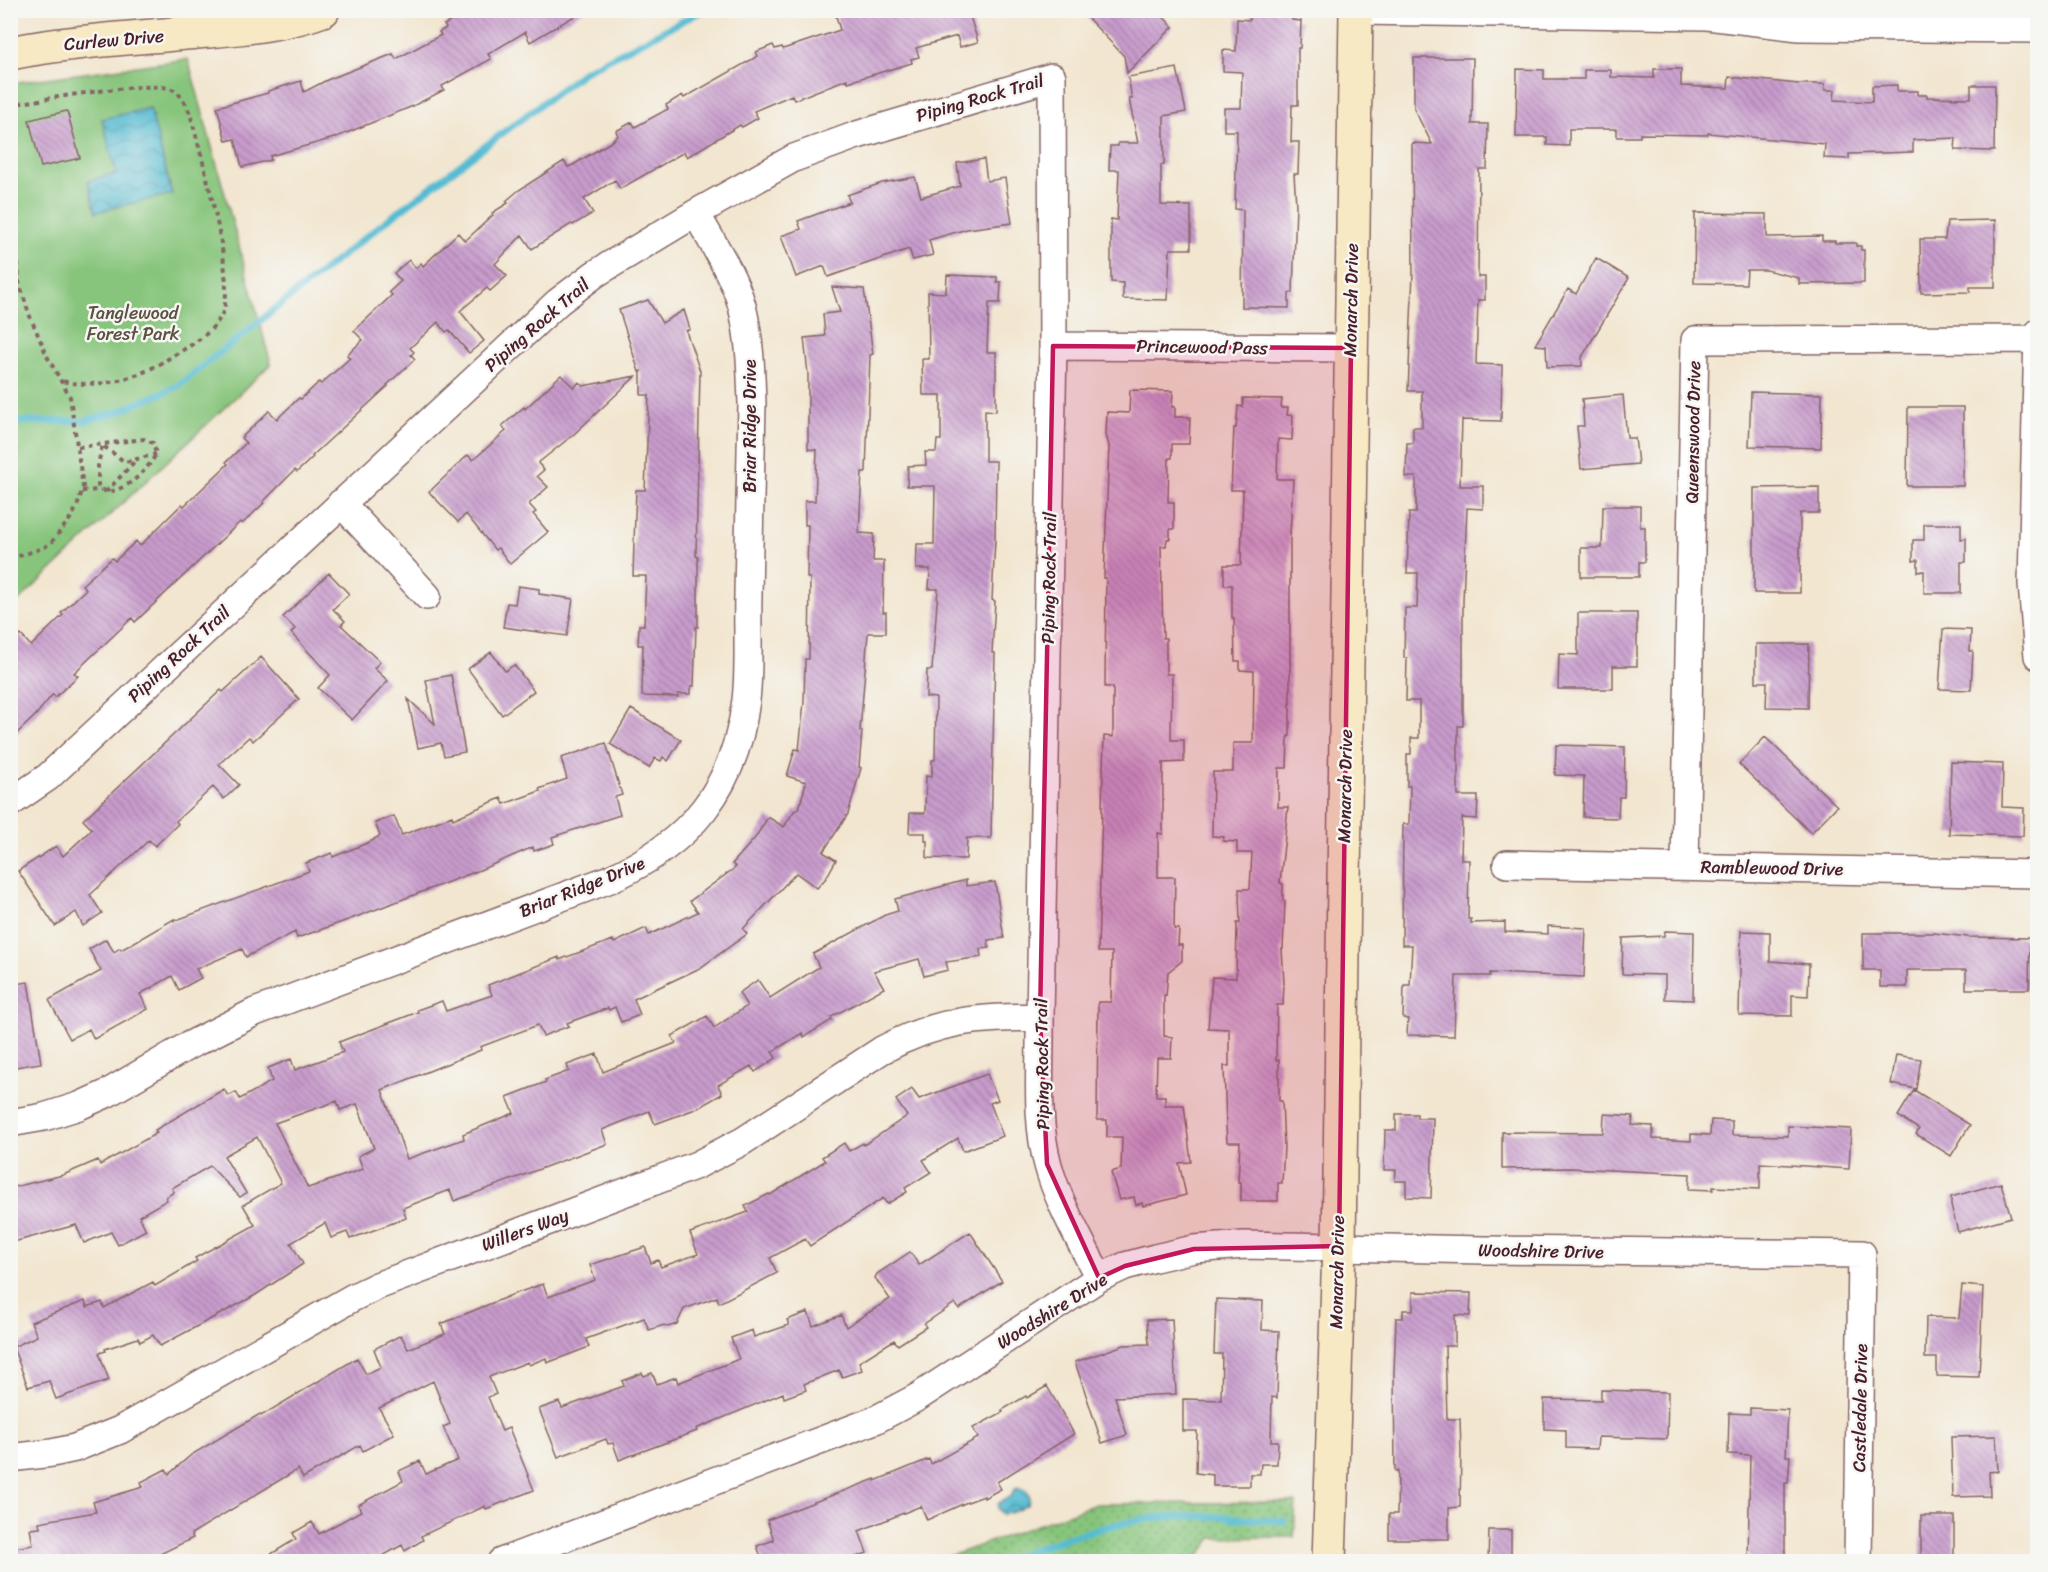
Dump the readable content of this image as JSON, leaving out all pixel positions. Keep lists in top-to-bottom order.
{
  "streets": {
    "street": [
      "Curlew Drive",
      "Piping Rock Trail",
      "Monarch Drive",
      "Princewood Pass",
      "Briar Ridge Drive",
      "Queenswood Drive",
      "Ramblewood Drive",
      "Willers Way",
      "Woodshire Drive",
      "Castledale Drive"
    ]
  },
  "crossings": [
    ["Piping Rock Trail", "Princewood Pass"],
    ["Piping Rock Trail", "Briar Ridge Drive"],
    ["Piping Rock Trail", "Willers Way"],
    ["Piping Rock Trail", "Woodshire Drive"],
    ["Monarch Drive", "Princewood Pass"],
    ["Monarch Drive", "Woodshire Drive"],
    ["Queenswood Drive", "Ramblewood Drive"],
    ["Woodshire Drive", "Castledale Drive"]
  ],
  "parks": ["Tanglewood Forest Park"]
}
